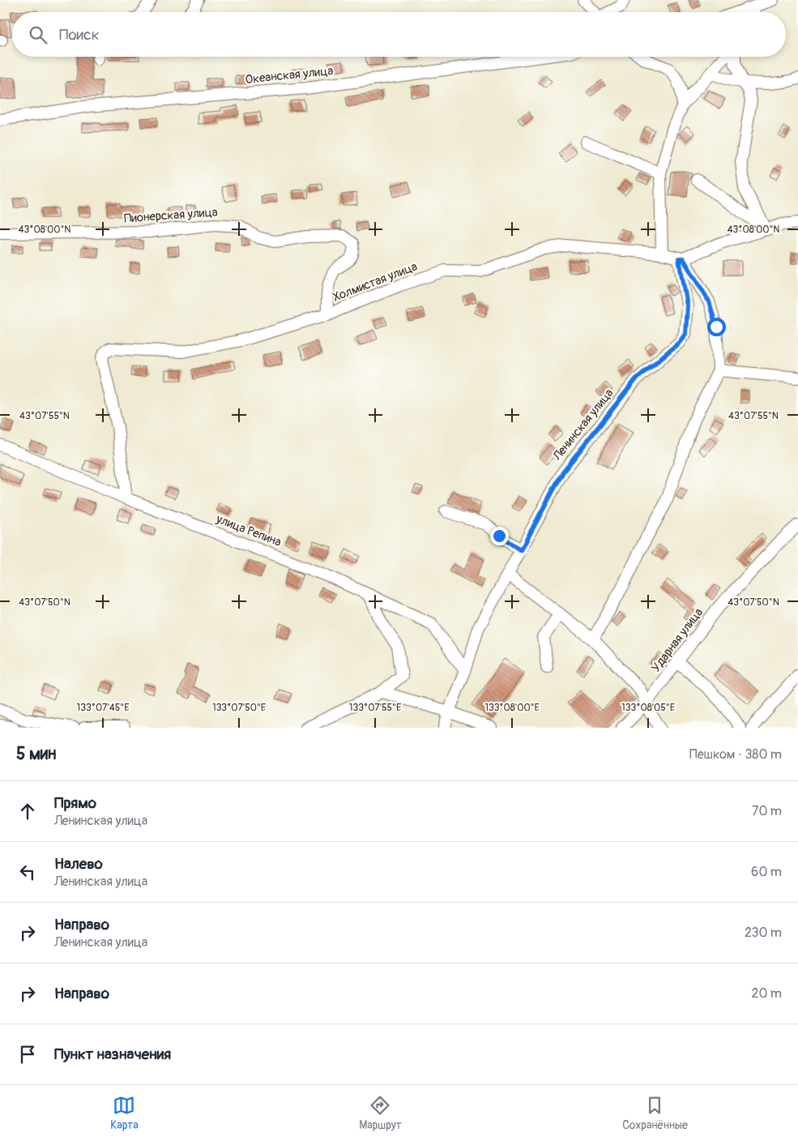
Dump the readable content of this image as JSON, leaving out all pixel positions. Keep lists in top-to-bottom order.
{
  "streets": {
    "street": [
      "Океанская улица",
      "Пионерская улица",
      "Холмистая улица",
      "Ленинская улица",
      "улица Репина",
      "Ударная улица"
    ]
  },
  "crossings": [
    ["Пионерская улица", "Холмистая улица"],
    ["Холмистая улица", "Ленинская улица"],
    ["Холмистая улица", "улица Репина"],
    ["Ленинская улица", "улица Репина"]
  ],
  "page": {
    "search": "Поиск",
    "heading": ["5 мин", "Пешком · 380 m"],
    "list": [
      ["Прямо", "Ленинская улица", "70 m"],
      ["Налево", "Ленинская улица", "60 m"],
      ["Направо", "Ленинская улица", "230 m"],
      ["Направо", "20 m"],
      "Пункт назначения"
    ],
    "nav": ["Карта", "Маршрут", "Сохранённые"]
  },
  "coordinates": [
    "43°08'00\"N",
    "43°07'55\"N",
    "43°07'50\"N",
    "133°07'45\"E",
    "133°07'50\"E",
    "133°07'55\"E",
    "133°08'00\"E",
    "133°08'05\"E"
  ]
}
